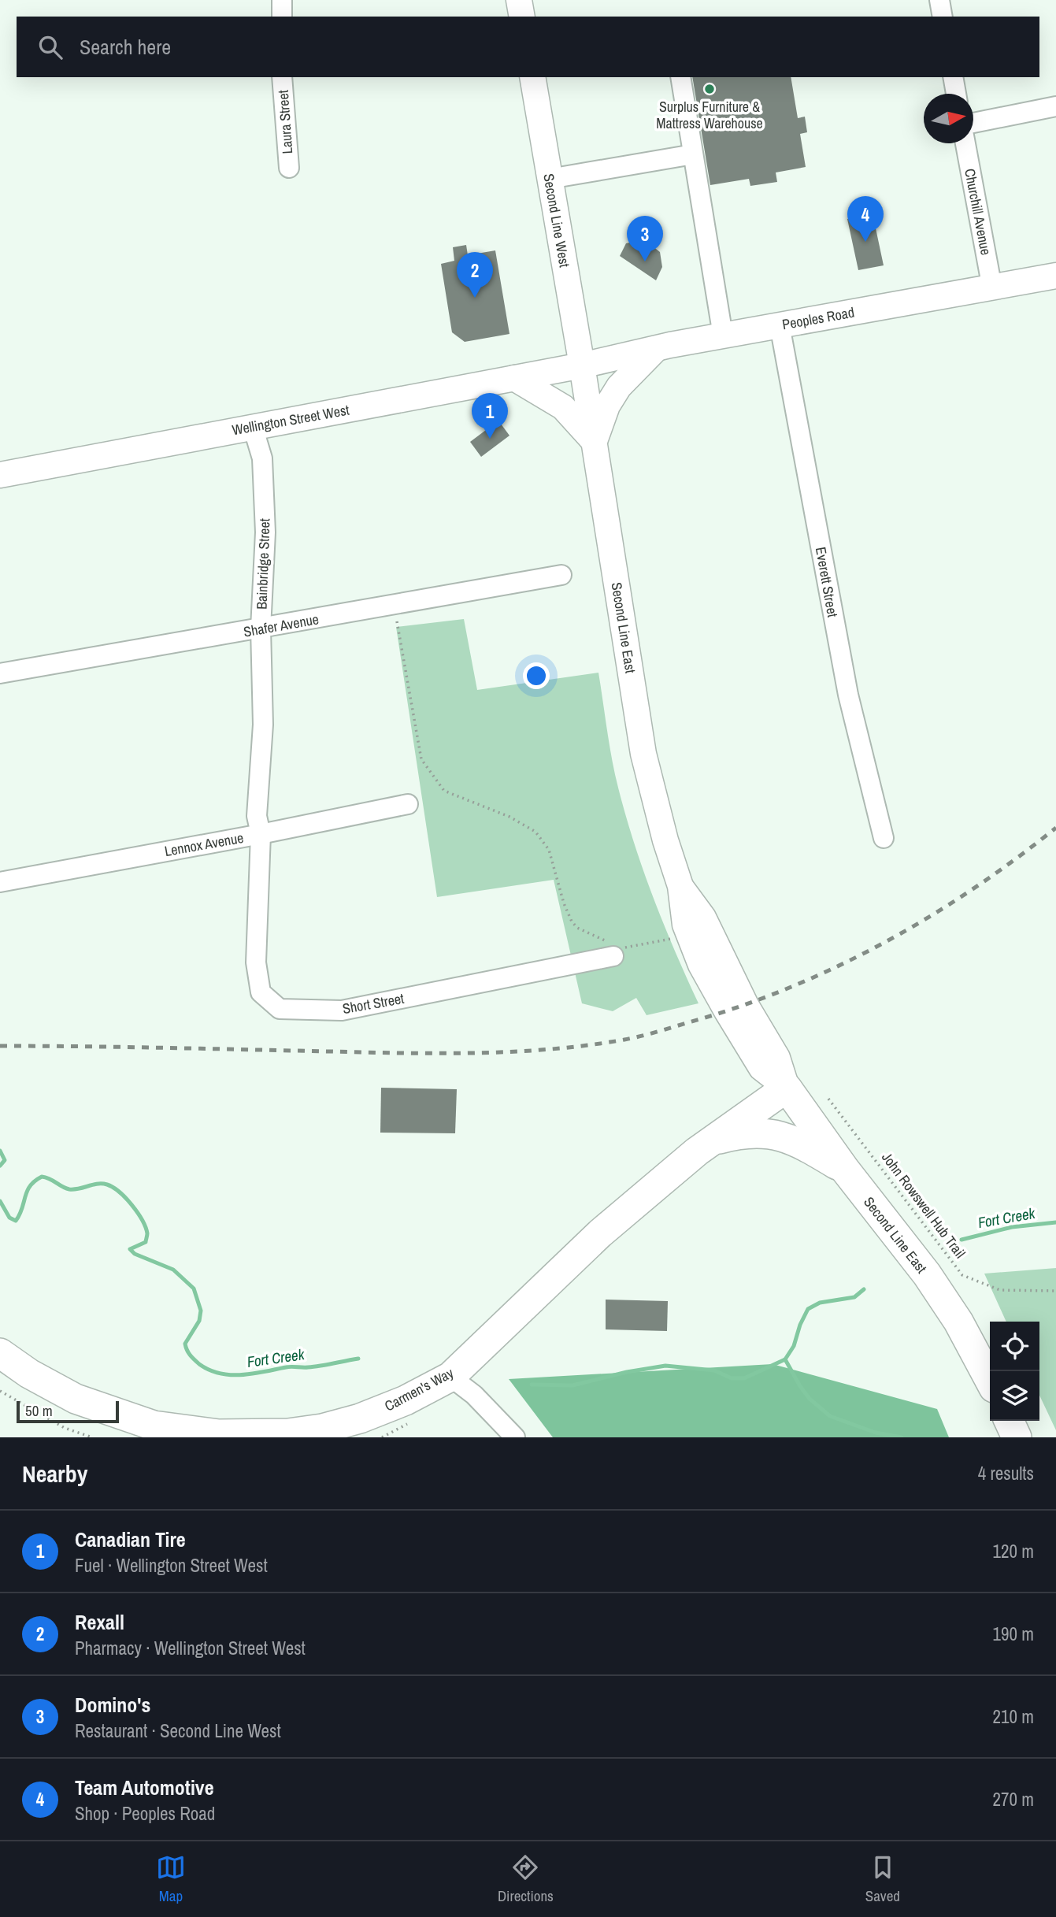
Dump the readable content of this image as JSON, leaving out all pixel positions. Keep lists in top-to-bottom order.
{
  "streets": {
    "highway": ["Second Line East", "Carmen's Way"],
    "main road": ["Second Line West", "Peoples Road", "Wellington Street West"],
    "street": [
      "Laura Street",
      "Churchill Avenue",
      "Bainbridge Street",
      "Everett Street",
      "Shafer Avenue",
      "Lennox Avenue",
      "Short Street"
    ],
    "path": ["John Rowswell Hub Trail"]
  },
  "crossings": [
    ["Churchill Avenue", "Peoples Road"],
    ["Second Line West", "Peoples Road"],
    ["Second Line West", "Wellington Street West"],
    ["Second Line West", "Second Line East"],
    ["Peoples Road", "Wellington Street West"],
    ["Peoples Road", "Everett Street"],
    ["Peoples Road", "Second Line East"],
    ["Wellington Street West", "Bainbridge Street"],
    ["Wellington Street West", "Second Line East"],
    ["Bainbridge Street", "Shafer Avenue"],
    ["Bainbridge Street", "Lennox Avenue"],
    ["Bainbridge Street", "Short Street"],
    ["Second Line East", "Carmen's Way"],
    ["Lennox Avenue", "Short Street"]
  ],
  "water": ["Fort Creek"],
  "places": ["Surplus Furniture & Mattress Warehouse"],
  "scale_bar": "50 m",
  "north": "right",
  "page": {
    "search": "Search here",
    "pins": [
      "4",
      "3",
      "2",
      "1"
    ],
    "scale": "50 m",
    "heading": ["Nearby", "4 results"],
    "list": [
      {
        "mark": "1",
        "name": "Canadian Tire",
        "note": "Fuel · Wellington Street West",
        "value": "120 m"
      },
      {
        "mark": "2",
        "name": "Rexall",
        "note": "Pharmacy · Wellington Street West",
        "value": "190 m"
      },
      {
        "mark": "3",
        "name": "Domino's",
        "note": "Restaurant · Second Line West",
        "value": "210 m"
      },
      {
        "mark": "4",
        "name": "Team Automotive",
        "note": "Shop · Peoples Road",
        "value": "270 m"
      }
    ],
    "nav": ["Map", "Directions", "Saved"]
  }
}
